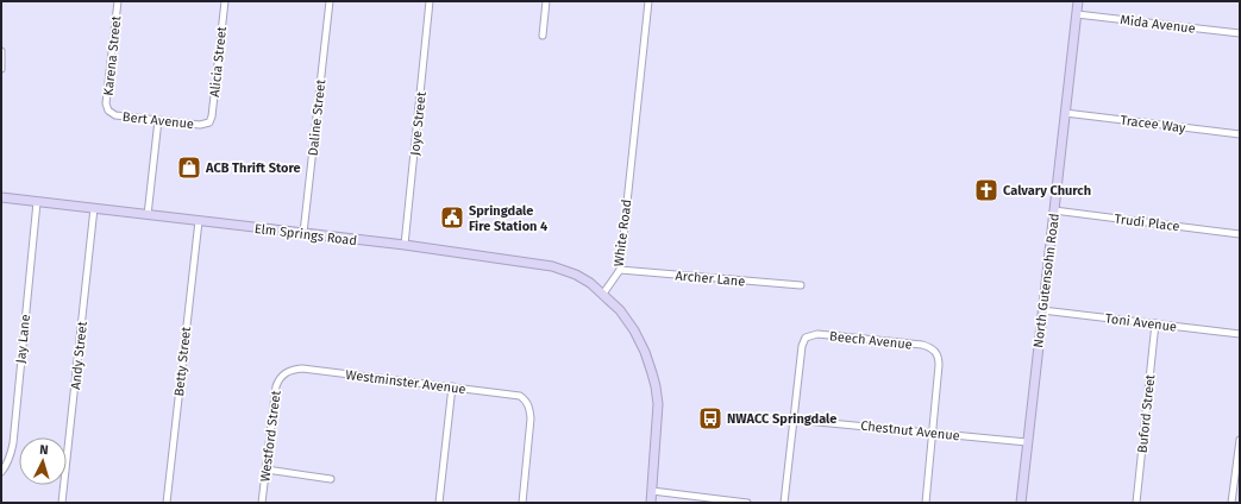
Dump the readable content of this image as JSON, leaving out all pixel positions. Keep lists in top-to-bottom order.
{
  "streets": {
    "main road": ["Elm Springs Road", "North Gutensohn Road"],
    "street": [
      "Mida Avenue",
      "Karena Street",
      "Alicia Street",
      "Daline Street",
      "Bert Avenue",
      "Joye Street",
      "Tracee Way",
      "Trudi Place",
      "White Road",
      "Archer Lane",
      "Toni Avenue",
      "Jay Lane",
      "Beech Avenue",
      "Andy Street",
      "Betty Street",
      "Westminster Avenue",
      "Buford Street",
      "Chestnut Avenue",
      "Westford Street"
    ]
  },
  "crossings": [
    ["Mida Avenue", "North Gutensohn Road"],
    ["Karena Street", "Bert Avenue"],
    ["Alicia Street", "Bert Avenue"],
    ["Daline Street", "Elm Springs Road"],
    ["Joye Street", "Elm Springs Road"],
    ["Tracee Way", "North Gutensohn Road"],
    ["Trudi Place", "North Gutensohn Road"],
    ["White Road", "Elm Springs Road"],
    ["White Road", "Archer Lane"],
    ["Elm Springs Road", "Jay Lane"],
    ["Elm Springs Road", "Andy Street"],
    ["Elm Springs Road", "Betty Street"],
    ["North Gutensohn Road", "Toni Avenue"],
    ["North Gutensohn Road", "Chestnut Avenue"],
    ["Toni Avenue", "Buford Street"],
    ["Beech Avenue", "Chestnut Avenue"],
    ["Westminster Avenue", "Westford Street"]
  ],
  "places": {
    "shop": ["ACB Thrift Store"],
    "church": ["Calvary Church"],
    "public building": ["Springdale Fire Station 4"],
    "bus stop": ["NWACC Springdale"]
  },
  "north": "top"
}
